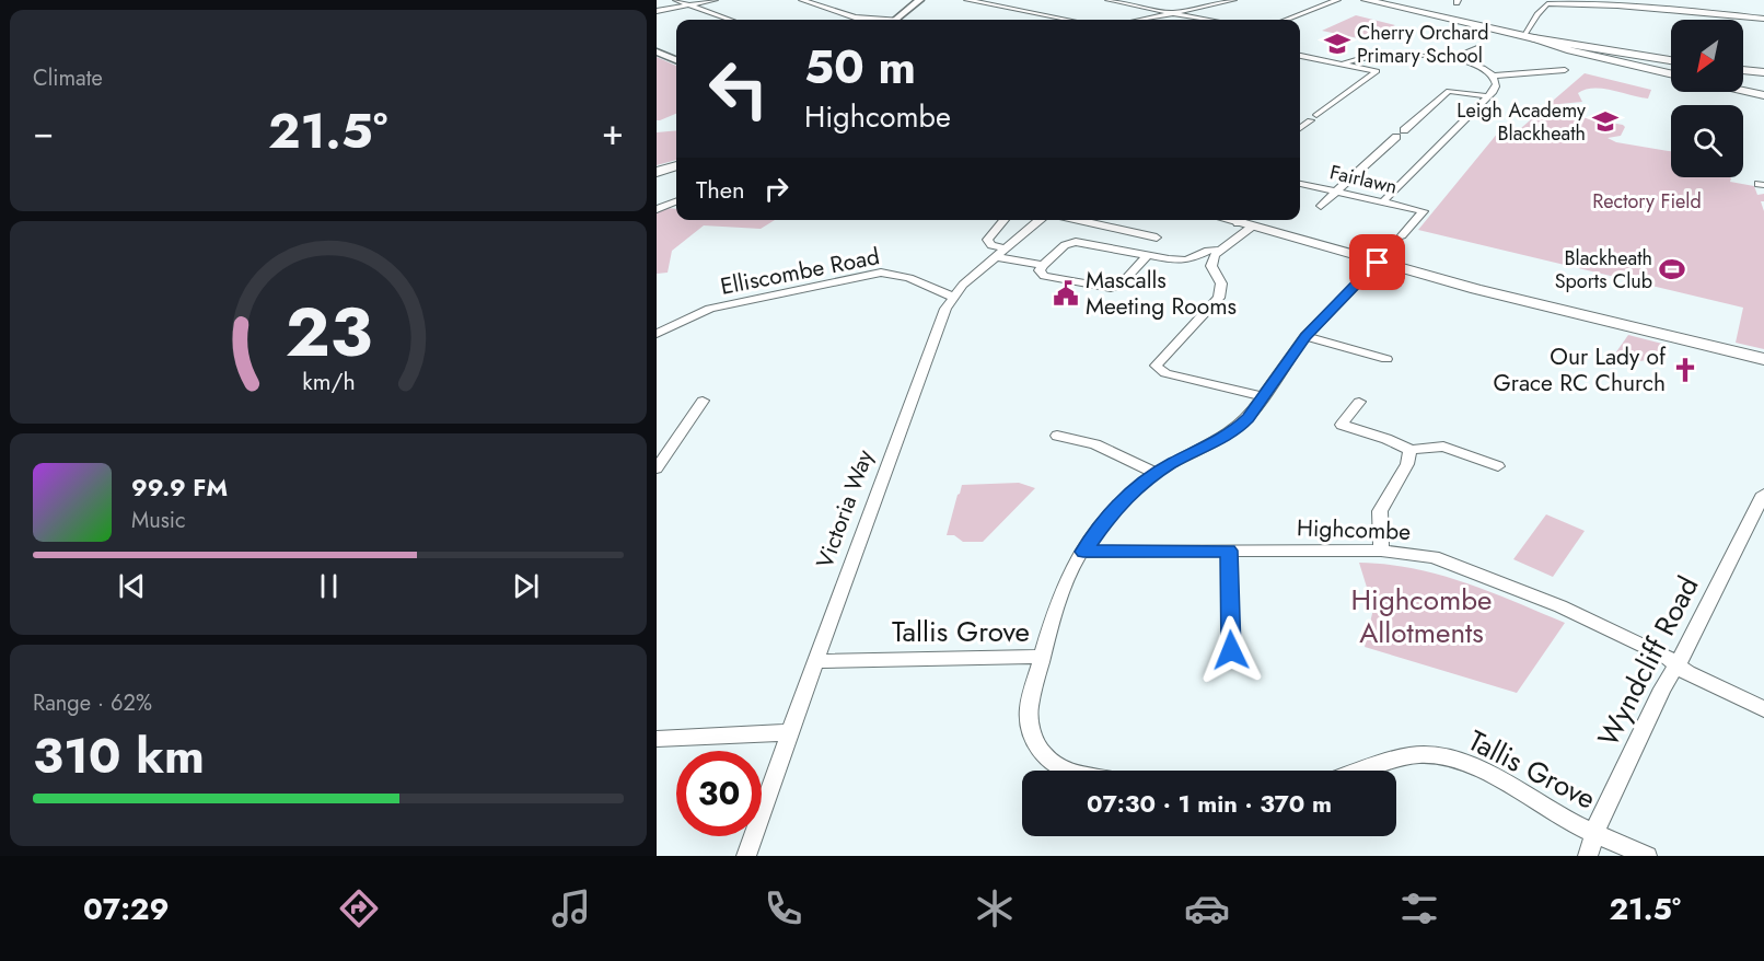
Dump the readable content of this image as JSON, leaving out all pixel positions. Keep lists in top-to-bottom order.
{
  "streets": {
    "street": [
      "Fairlawn",
      "Elliscombe Road",
      "Victoria Way",
      "Highcombe",
      "Tallis Grove",
      "Wyndcliff Road"
    ]
  },
  "crossings": [
    ["Elliscombe Road", "Victoria Way"],
    ["Victoria Way", "Tallis Grove"],
    ["Highcombe", "Wyndcliff Road"],
    ["Tallis Grove", "Wyndcliff Road"]
  ],
  "parks": ["Rectory Field", "Highcombe Allotments"],
  "places": {
    "school or university": ["Cherry Orchard Primary School", "Leigh Academy Blackheath"],
    "sports": ["Blackheath Sports Club"],
    "public building": ["Mascalls Meeting Rooms"],
    "church": ["Our Lady of Grace RC Church"]
  },
  "north": "bottom left",
  "page": {
    "tile": [
      "Climate",
      ["Range · 62%", "310 km"]
    ],
    "turn": ["50 m", "Highcombe"],
    "heat": ["−", "21.5°", "+"],
    "then": "Then",
    "song": ["99.9 FM", "Music"],
    "limit": "30",
    "trip": "07:30 · 1 min · 370 m",
    "tabs": ["07:29", "21.5°"],
    "gauge": ["23", "km/h"]
  }
}
